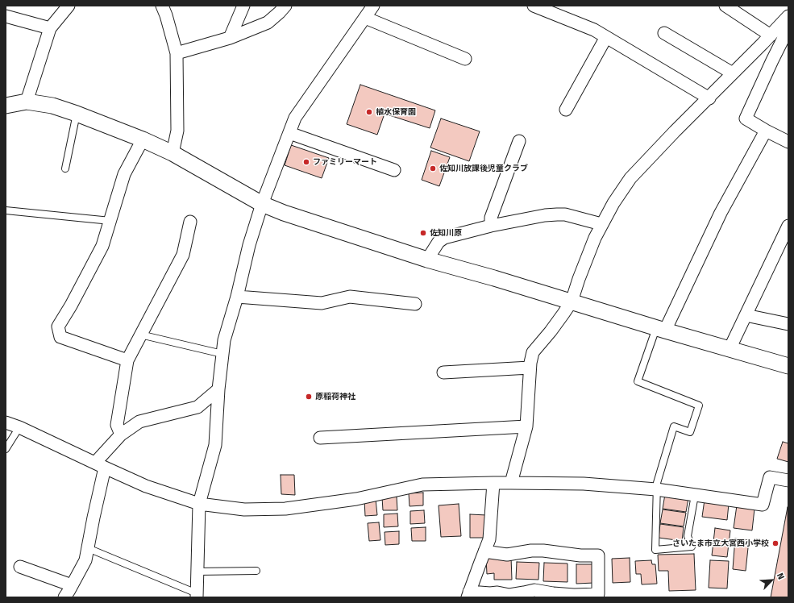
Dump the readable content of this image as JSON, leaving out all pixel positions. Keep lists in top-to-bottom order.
{
  "places": [
    "植水保育園",
    "ファミリーマート",
    "佐知川放課後児童クラブ",
    "佐知川原",
    "原稲荷神社",
    "さいたま市立大宮西小学校"
  ],
  "north": "top right"
}
